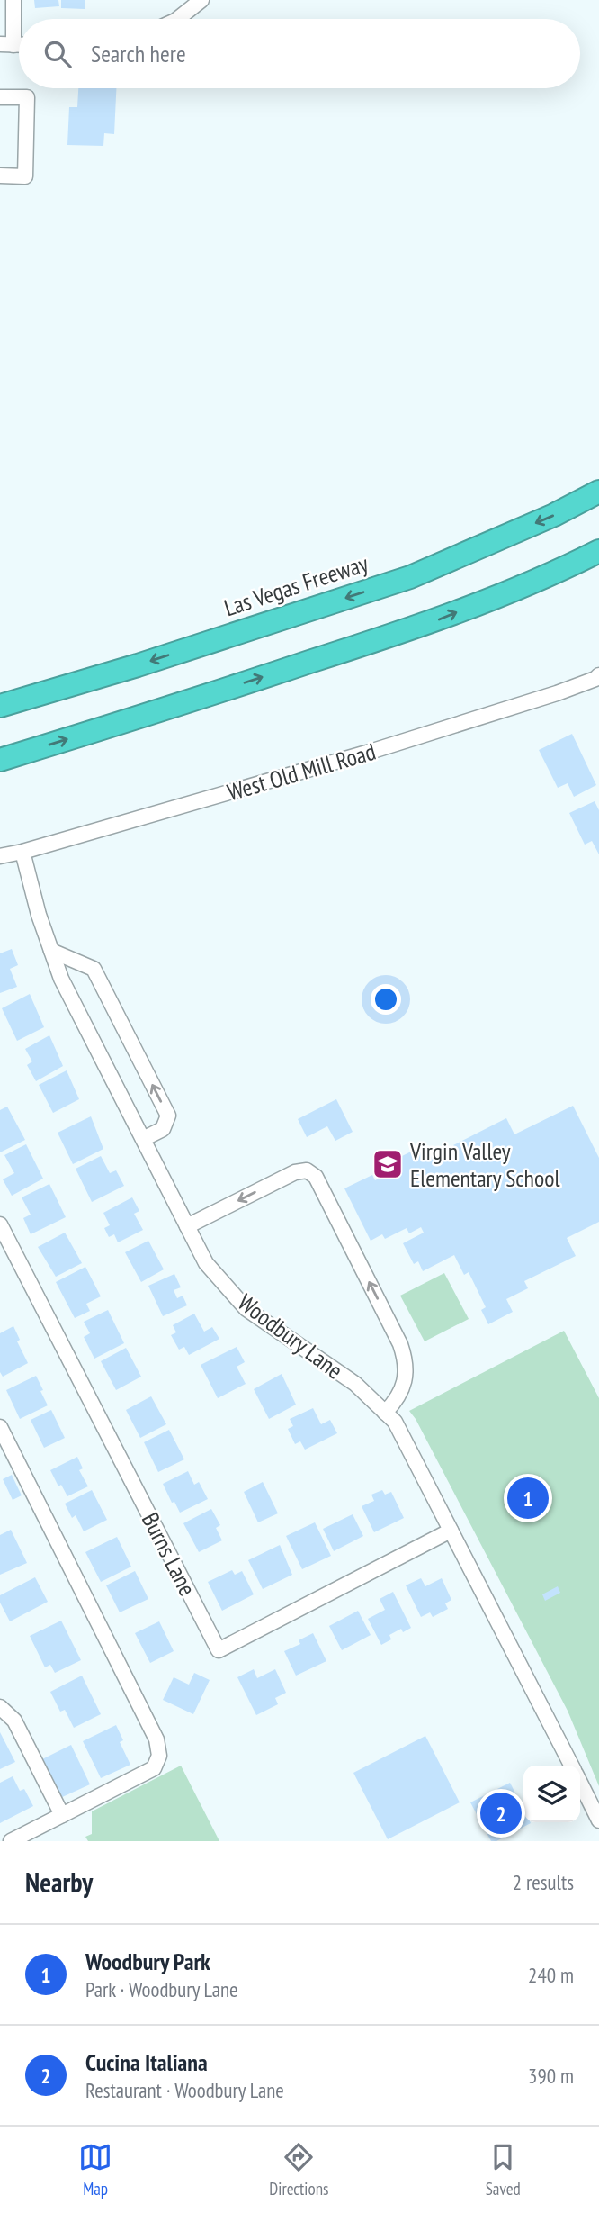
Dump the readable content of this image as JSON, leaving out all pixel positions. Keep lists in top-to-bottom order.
{
  "streets": {
    "highway": ["Las Vegas Freeway"],
    "street": ["West Old Mill Road", "Woodbury Lane", "Burns Lane"]
  },
  "crossings": [
    ["West Old Mill Road", "Woodbury Lane"],
    ["Woodbury Lane", "Burns Lane"]
  ],
  "places": {
    "school or university": ["Virgin Valley Elementary School"]
  },
  "page": {
    "search": "Search here",
    "pins": ["1", "2"],
    "heading": ["Nearby", "2 results"],
    "list": [
      {
        "mark": "1",
        "name": "Woodbury Park",
        "note": "Park · Woodbury Lane",
        "value": "240 m"
      },
      {
        "mark": "2",
        "name": "Cucina Italiana",
        "note": "Restaurant · Woodbury Lane",
        "value": "390 m"
      }
    ],
    "nav": ["Map", "Directions", "Saved"]
  }
}
